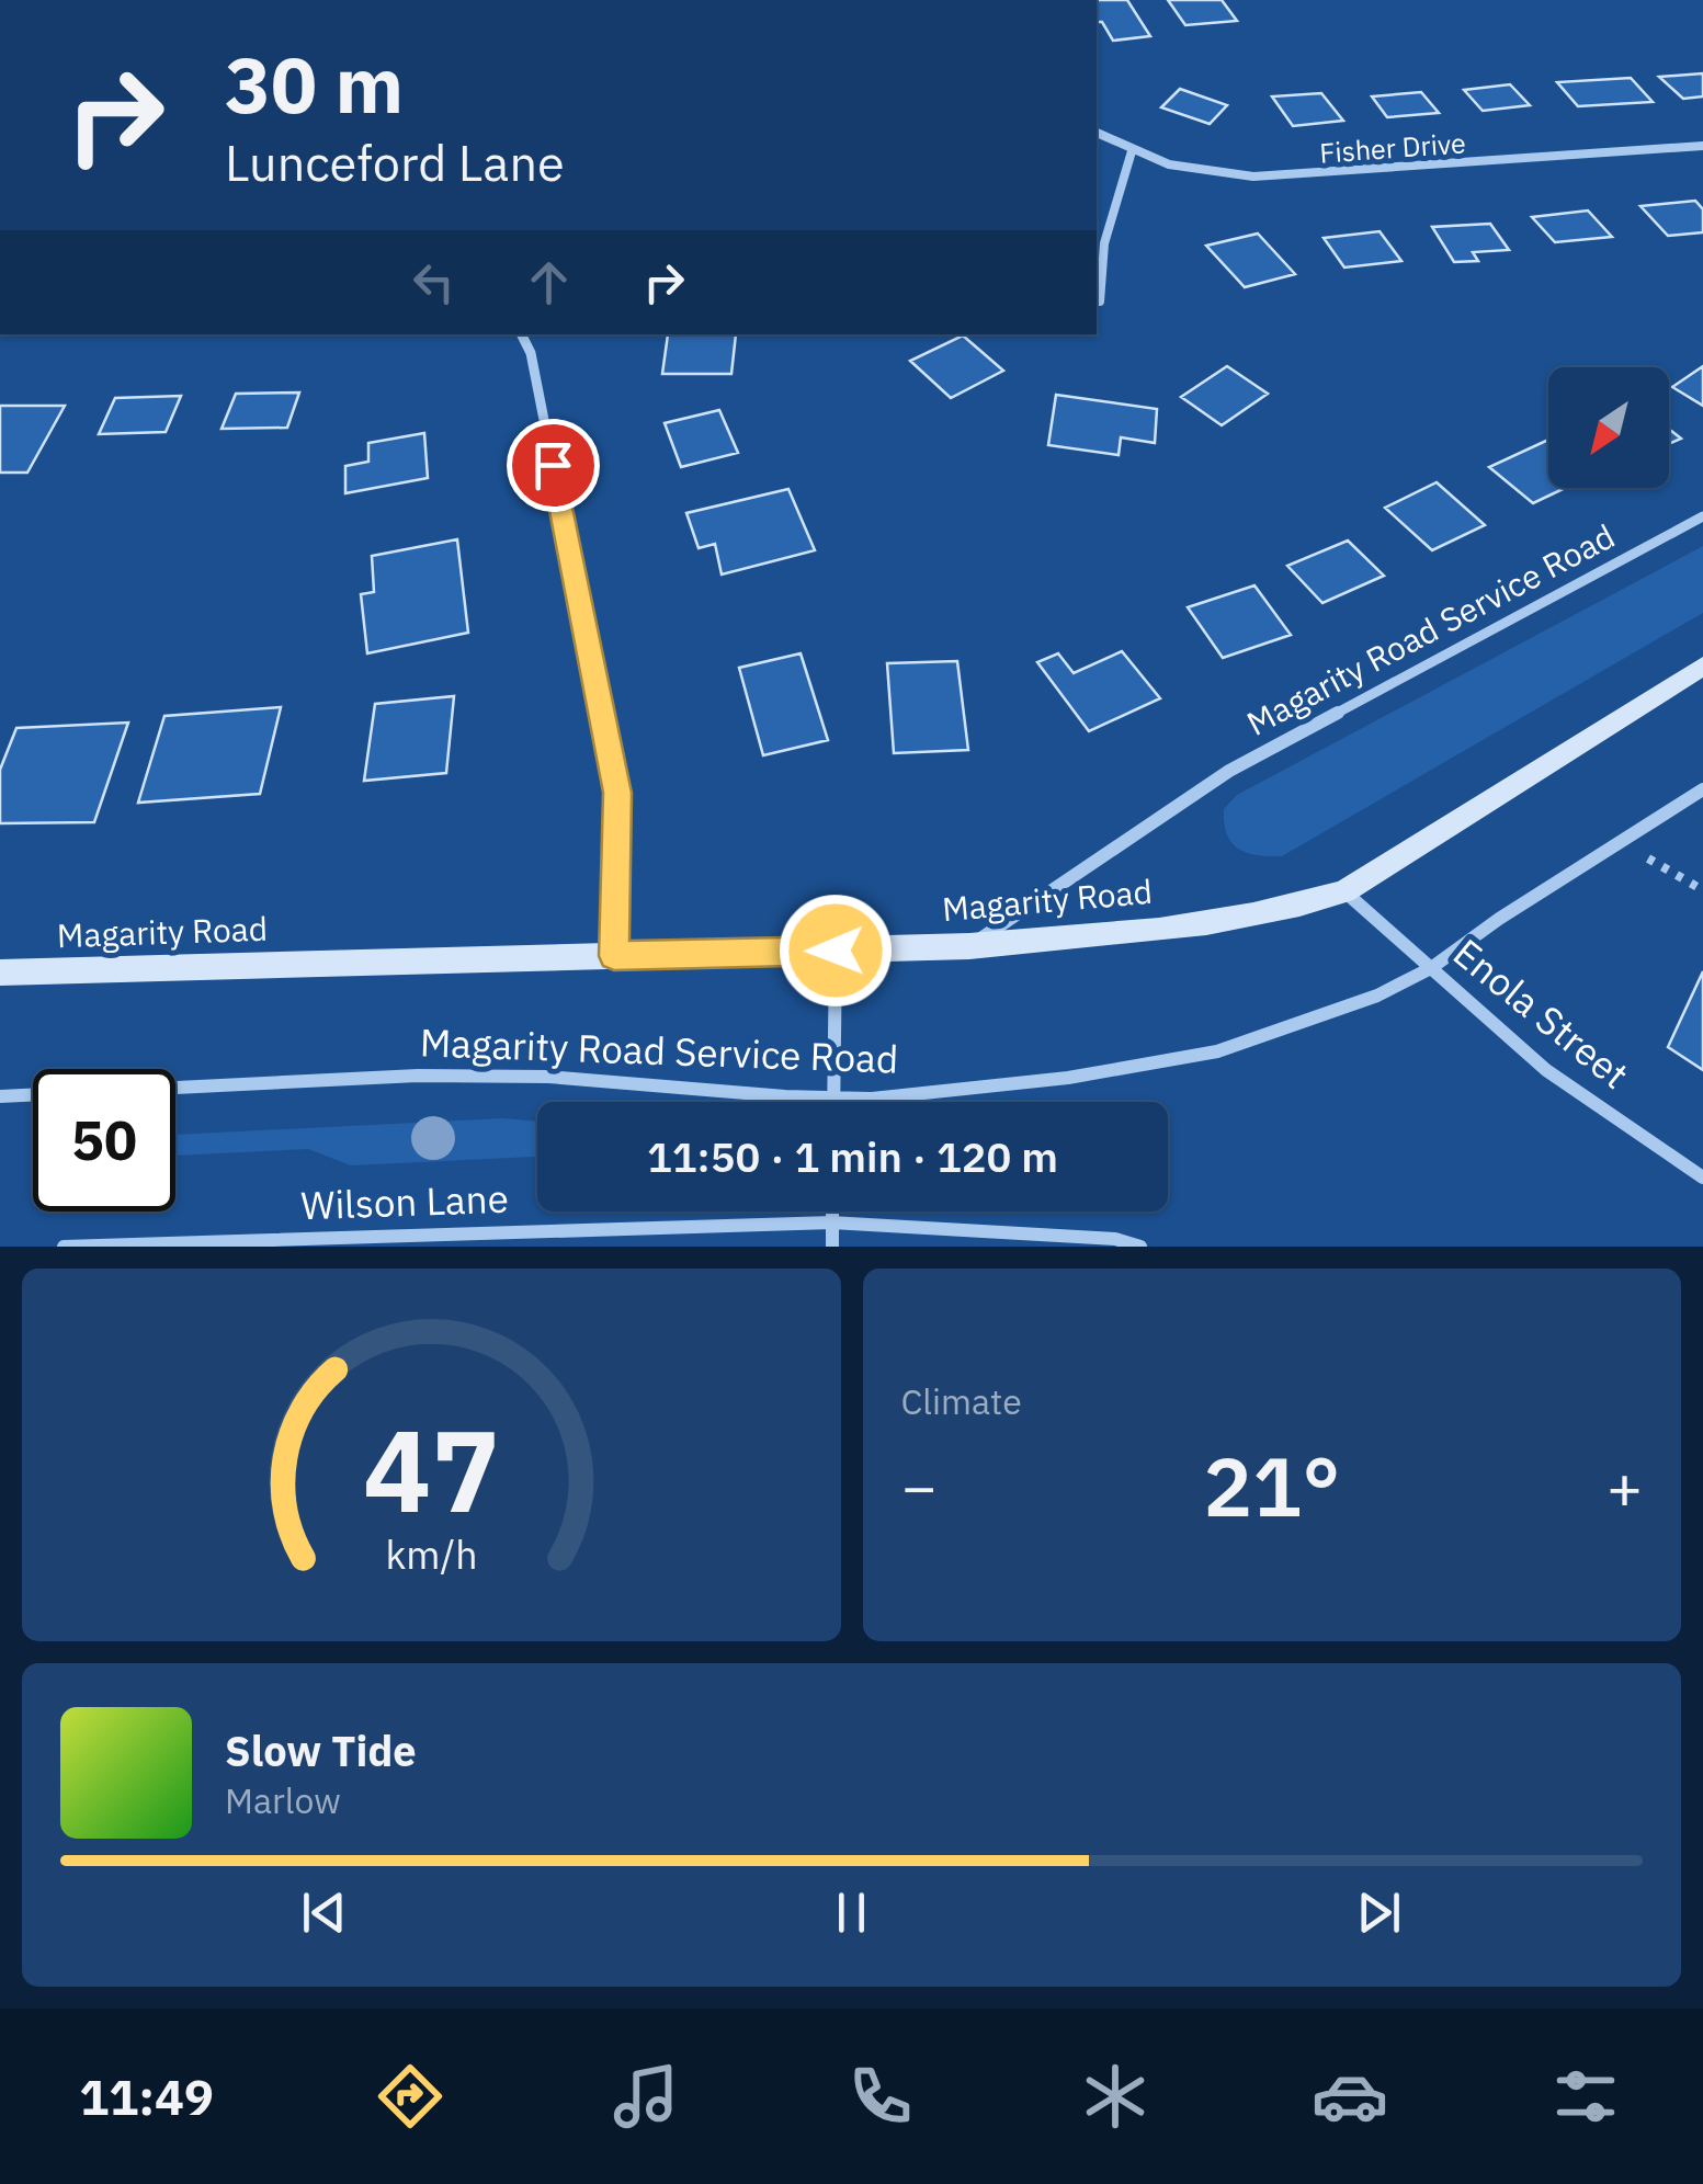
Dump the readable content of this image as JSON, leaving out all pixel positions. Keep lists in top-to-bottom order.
{
  "streets": {
    "main road": ["Magarity Road"],
    "street": [
      "Fisher Drive",
      "Magarity Road Service Road",
      "Enola Street",
      "Wilson Lane"
    ]
  },
  "crossings": [
    ["Magarity Road Service Road", "Magarity Road"],
    ["Magarity Road Service Road", "Enola Street"],
    ["Magarity Road", "Enola Street"]
  ],
  "north": "bottom left",
  "page": {
    "turn": ["30 m", "Lunceford Lane"],
    "limit": "50",
    "trip": "11:50 · 1 min · 120 m",
    "tile": "Climate",
    "heat": ["−", "21°", "+"],
    "song": ["Slow Tide", "Marlow"],
    "tabs": "11:49",
    "gauge": ["47", "km/h"]
  }
}
